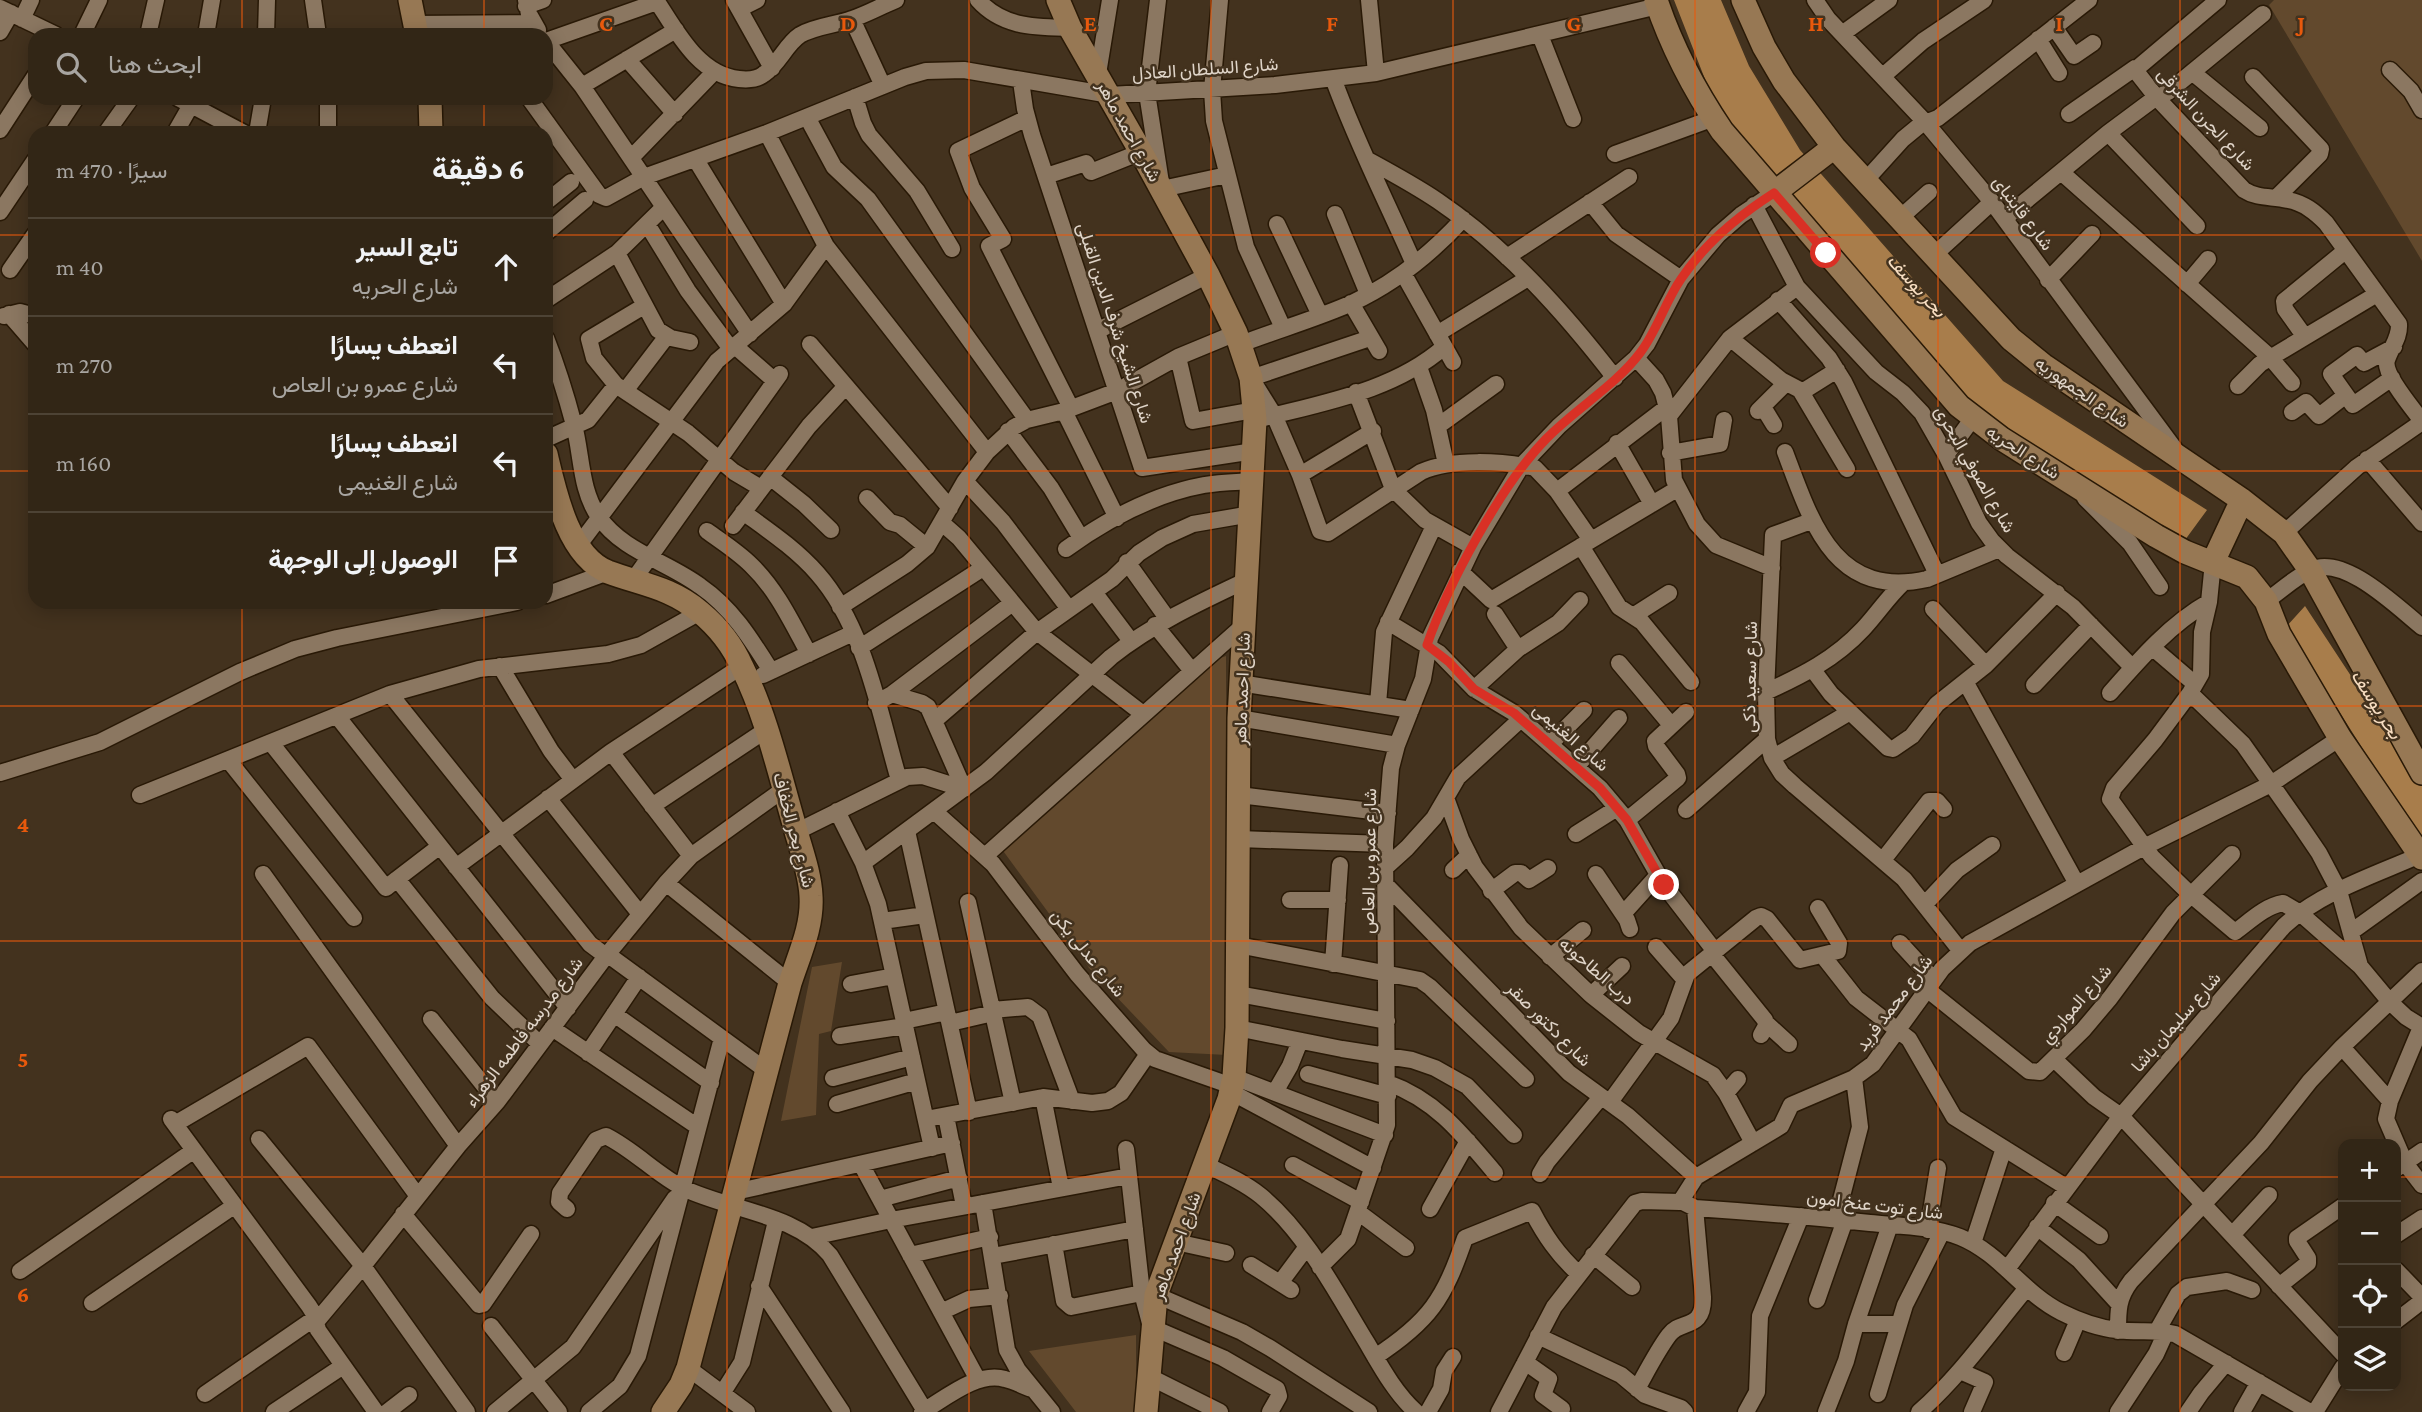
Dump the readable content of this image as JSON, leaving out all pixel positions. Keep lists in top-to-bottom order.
{
  "streets": {
    "street": [
      "شارع السلطان العادل",
      "شارع الجرن الشرقى",
      "شارع احمد ماهر",
      "شارع قايتباى",
      "شارع الشيخ شرف الدين القبلى",
      "شارع الجمهوريه",
      "شارع الحريه",
      "شارع الصوفي البحرى",
      "شارع سعيد ذكى",
      "شارع الغنيمى",
      "شارع بحر الخفاف",
      "شارع عمرو بن العاص",
      "شارع عدلى يكن",
      "درب الطاحونه",
      "شارع محمد فريد",
      "شارع المواردي",
      "شارع سليمان باشا",
      "شارع دكتور صقر",
      "شارع مدرسه فاطمه الزهراء",
      "شارع توت عنخ امون"
    ]
  },
  "crossings": [
    ["شارع السلطان العادل", "شارع احمد ماهر"],
    ["شارع السلطان العادل", "شارع الشيخ شرف الدين القبلى"],
    ["شارع السلطان العادل", "شارع الحريه"],
    ["شارع احمد ماهر", "شارع الشيخ شرف الدين القبلى"],
    ["شارع احمد ماهر", "شارع عدلى يكن"],
    ["شارع قايتباى", "شارع الجمهوريه"],
    ["شارع الحريه", "شارع عمرو بن العاص"],
    ["شارع الحريه", "شارع محمد فريد"],
    ["شارع الحريه", "شارع سليمان باشا"],
    ["شارع الصوفي البحرى", "شارع عمرو بن العاص"],
    ["شارع سعيد ذكى", "شارع محمد فريد"],
    ["شارع الغنيمى", "شارع عمرو بن العاص"],
    ["شارع بحر الخفاف", "شارع مدرسه فاطمه الزهراء"],
    ["شارع عمرو بن العاص", "شارع دكتور صقر"],
    ["درب الطاحونه", "شارع محمد فريد"],
    ["شارع محمد فريد", "شارع المواردي"],
    ["شارع محمد فريد", "شارع دكتور صقر"],
    ["شارع محمد فريد", "شارع توت عنخ امون"],
    ["شارع سليمان باشا", "شارع توت عنخ امون"]
  ],
  "water": ["بحر يوسف"],
  "page": {
    "search": "ابحث هنا",
    "heading": ["6 دقيقة", "سيرًا · 470 m"],
    "list": [
      ["تابع السير", "شارع الحريه", "40 m"],
      ["انعطف يسارًا", "شارع عمرو بن العاص", "270 m"],
      ["انعطف يسارًا", "شارع الغنيمى", "160 m"],
      "الوصول إلى الوجهة"
    ],
    "map_buttons": ["+", "−"]
  },
  "grid": {
    "columns": [
      "C",
      "D",
      "E",
      "F",
      "G",
      "H",
      "I",
      "J"
    ],
    "rows": ["4", "5", "6"]
  }
}
